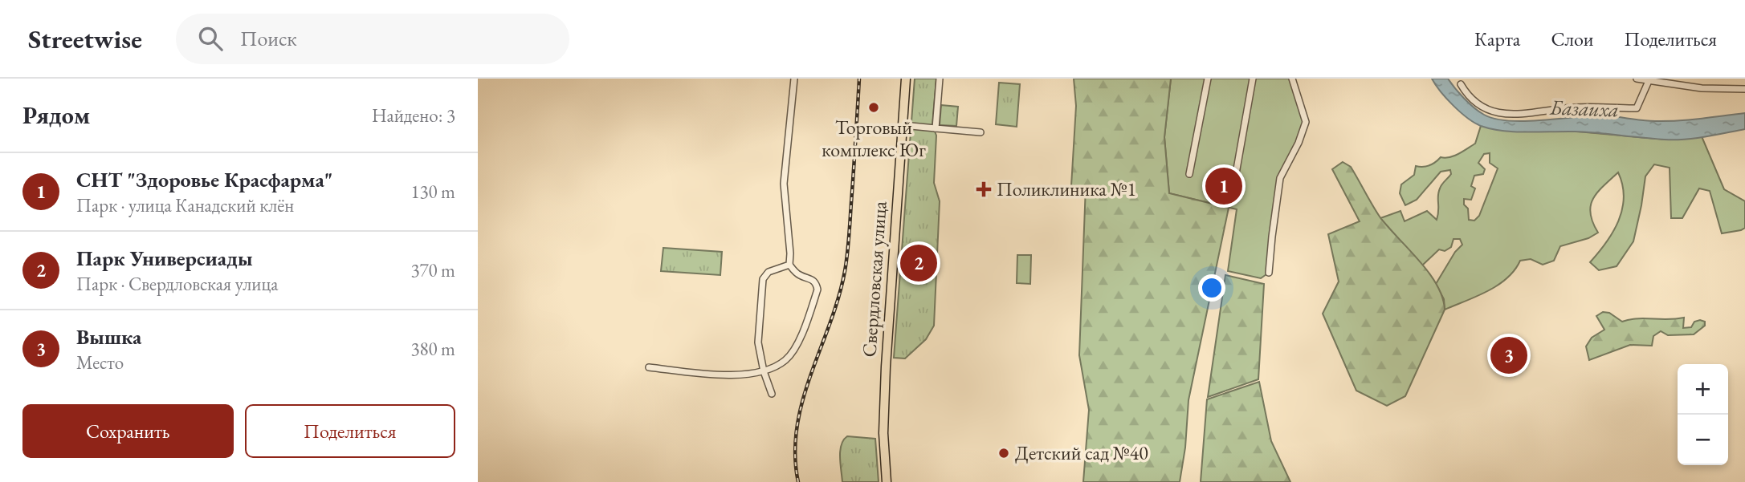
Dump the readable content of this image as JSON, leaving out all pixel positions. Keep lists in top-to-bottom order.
{
  "streets": {
    "highway": ["Свердловская улица"]
  },
  "water": ["Базаиха"],
  "places": {
    "other": ["Торговый комплекс Юг", "Детский сад №40"],
    "health": ["Поликлиника №1"]
  },
  "page": {
    "header": "Streetwise",
    "search": "Поиск",
    "nav": ["Карта", "Слои", "Поделиться"],
    "heading": ["Рядом", "Найдено: 3"],
    "list": [
      {
        "mark": "1",
        "name": "СНТ \"Здоровье Красфарма\"",
        "note": "Парк · улица Канадский клён",
        "value": "130 m"
      },
      {
        "mark": "2",
        "name": "Парк Универсиады",
        "note": "Парк · Свердловская улица",
        "value": "370 m"
      },
      {
        "mark": "3",
        "name": "Вышка",
        "note": "Место",
        "value": "380 m"
      }
    ],
    "pins": ["1", "2", "3"],
    "map_buttons": ["+", "−"],
    "buttons": ["Сохранить", "Поделиться"]
  }
}
